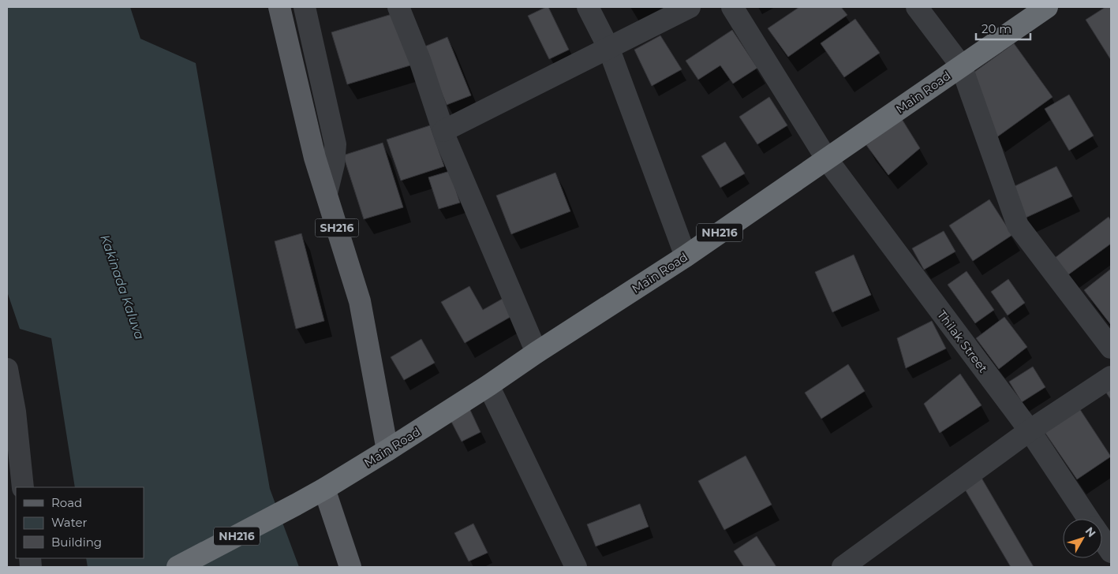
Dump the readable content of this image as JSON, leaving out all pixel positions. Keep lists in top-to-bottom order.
{
  "streets": {
    "highway": ["Main Road", "NH216"],
    "main road": ["SH216"],
    "street": ["Thilak Street"]
  },
  "crossings": [
    ["Main Road", "SH216"],
    ["Main Road", "NH216"],
    ["Main Road", "Thilak Street"]
  ],
  "water": ["Kakinada Kaluva"],
  "legend": ["Road", "Water", "Building"],
  "scale_bar": "20 m",
  "north": "top right"
}
